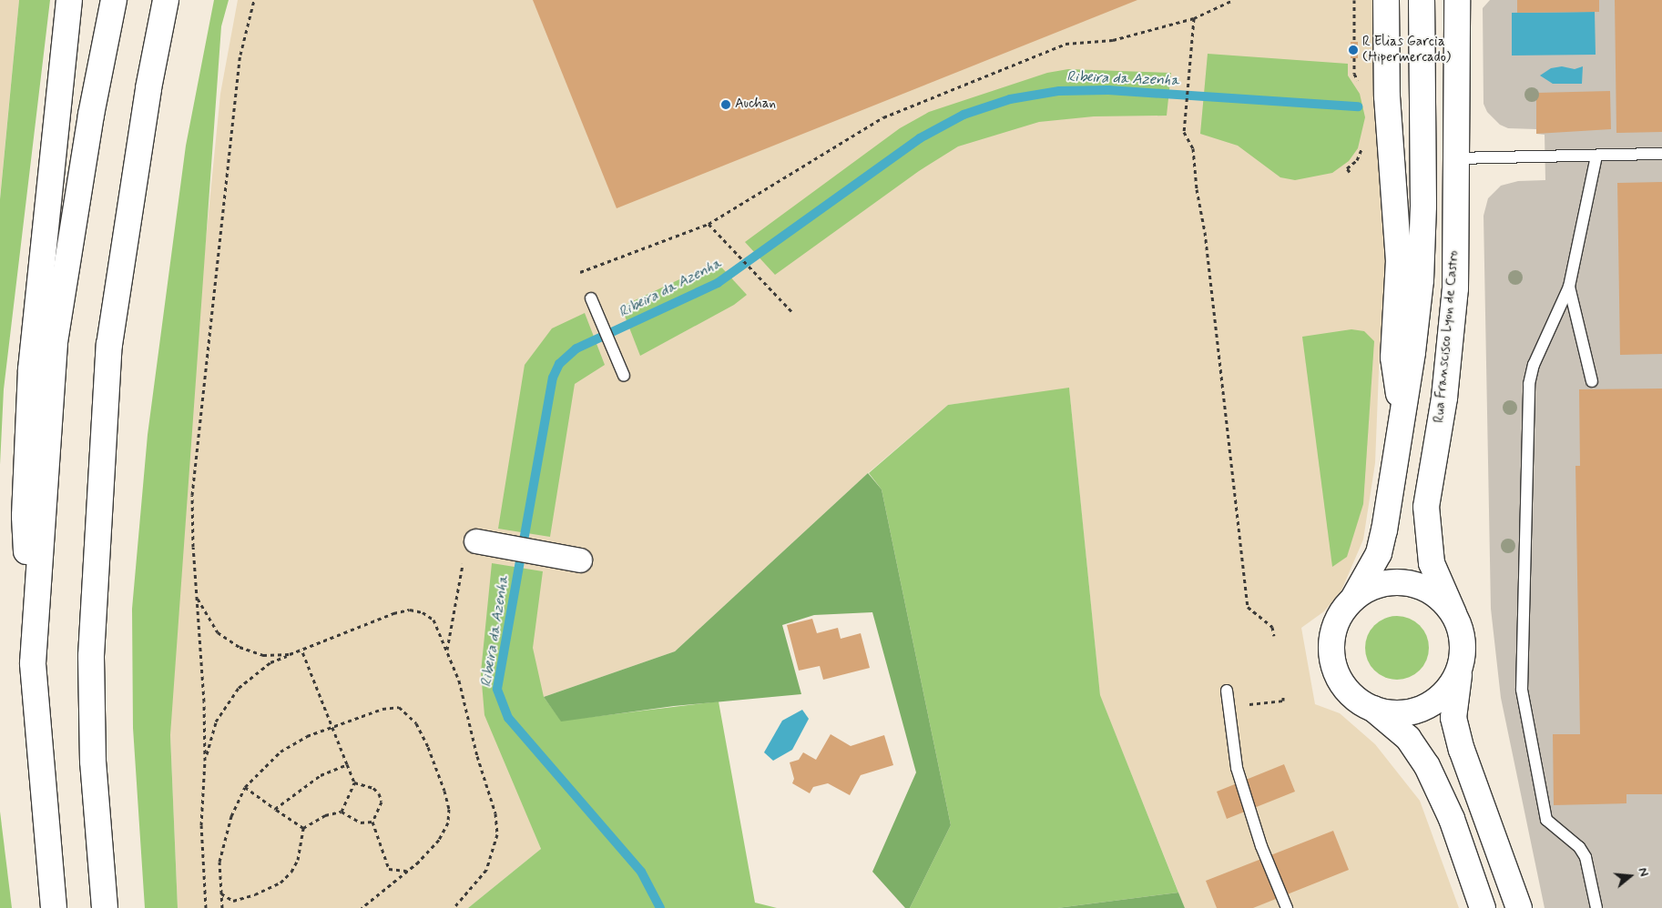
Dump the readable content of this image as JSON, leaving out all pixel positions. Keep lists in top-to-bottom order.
{
  "streets": {
    "main road": ["Rua Franscisco Lyon de Castro"]
  },
  "water": ["Ribeira da Azenha"],
  "places": ["R Elias Garcia (Hipermercado)", "Auchan"],
  "north": "right"
}
